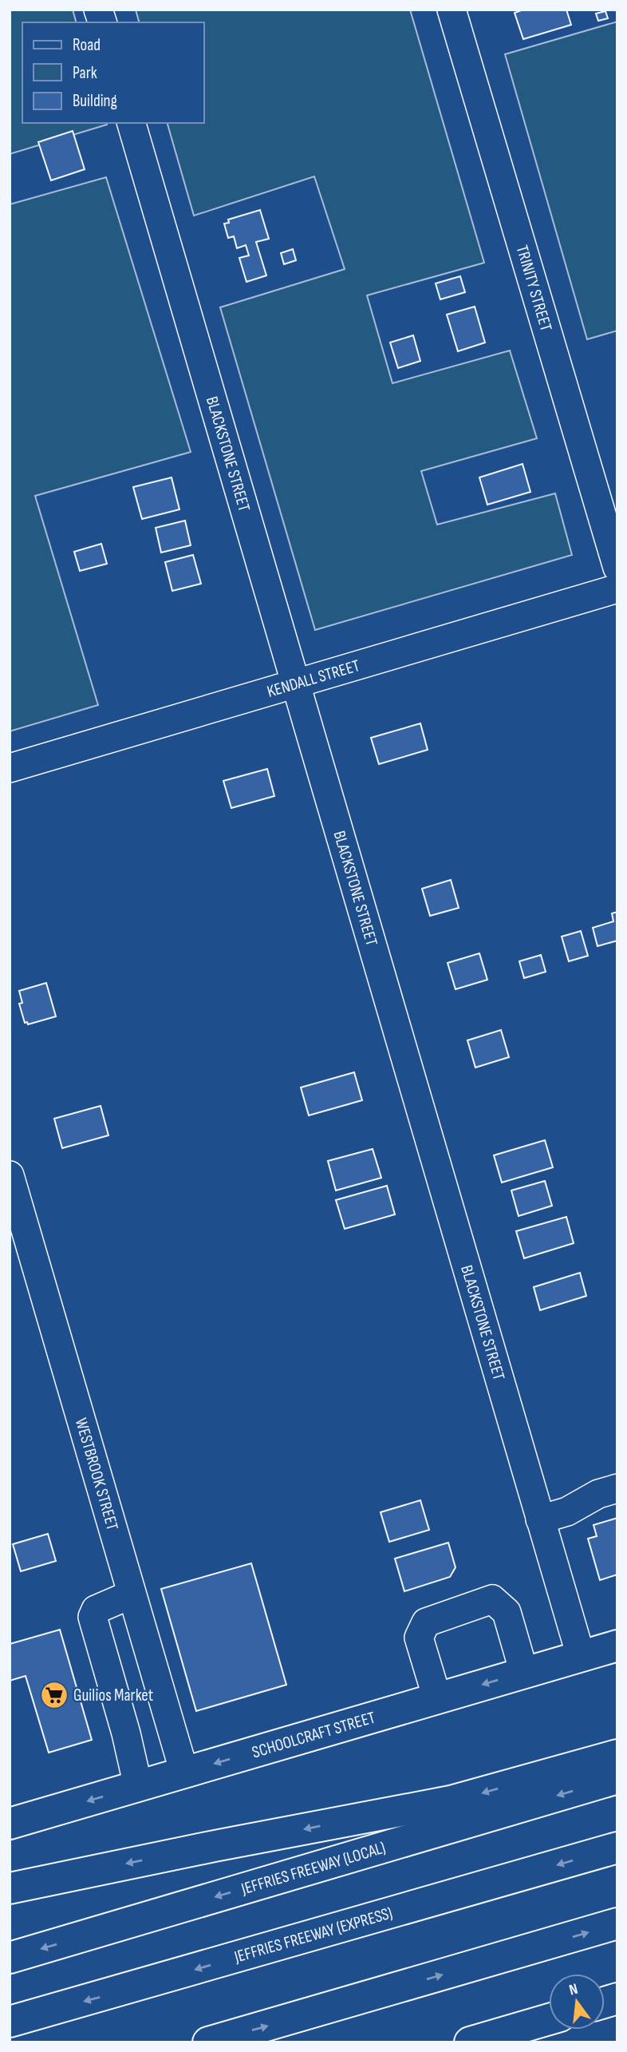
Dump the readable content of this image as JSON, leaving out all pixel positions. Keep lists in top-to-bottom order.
{
  "streets": {
    "main road": ["SCHOOLCRAFT STREET", "JEFFRIES FREEWAY (LOCAL)", "JEFFRIES FREEWAY (EXPRESS)"],
    "street": [
      "TRINITY STREET",
      "BLACKSTONE STREET",
      "KENDALL STREET",
      "WESTBROOK STREET"
    ]
  },
  "crossings": [
    ["BLACKSTONE STREET", "KENDALL STREET"],
    ["BLACKSTONE STREET", "SCHOOLCRAFT STREET"],
    ["WESTBROOK STREET", "SCHOOLCRAFT STREET"]
  ],
  "places": {
    "supermarket": ["Guilios Market"]
  },
  "legend": ["Road", "Park", "Building"],
  "north": "top"
}
